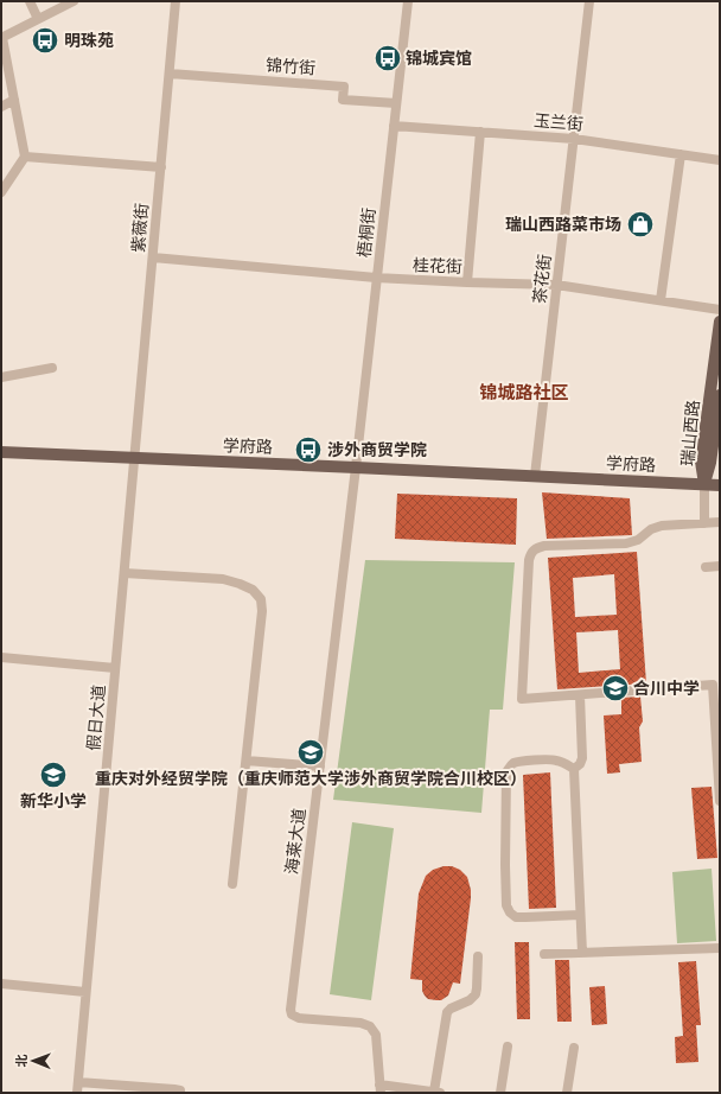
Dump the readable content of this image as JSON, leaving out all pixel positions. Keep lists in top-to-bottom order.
{
  "streets": {
    "main road": ["瑞山西路", "学府路"],
    "street": [
      "锦竹街",
      "玉兰街",
      "紫薇街",
      "梧桐街",
      "桂花街",
      "茶花街",
      "假日大道",
      "海莱大道"
    ]
  },
  "crossings": [
    ["锦竹街", "紫薇街"],
    ["锦竹街", "梧桐街"],
    ["玉兰街", "梧桐街"],
    ["玉兰街", "茶花街"],
    ["紫薇街", "桂花街"],
    ["紫薇街", "学府路"],
    ["紫薇街", "假日大道"],
    ["梧桐街", "桂花街"],
    ["梧桐街", "学府路"],
    ["梧桐街", "海莱大道"],
    ["桂花街", "茶花街"],
    ["茶花街", "学府路"],
    ["瑞山西路", "学府路"],
    ["学府路", "假日大道"],
    ["学府路", "海莱大道"]
  ],
  "districts": ["锦城路社区"],
  "places": {
    "bus stop": ["明珠苑", "锦城宾馆", "涉外商贸学院"],
    "shop": ["瑞山西路菜市场"],
    "school or university": ["合川中学", "重庆对外经贸学院（重庆师范大学涉外商贸学院合川校区）", "新华小学"]
  },
  "north": "left"
}
